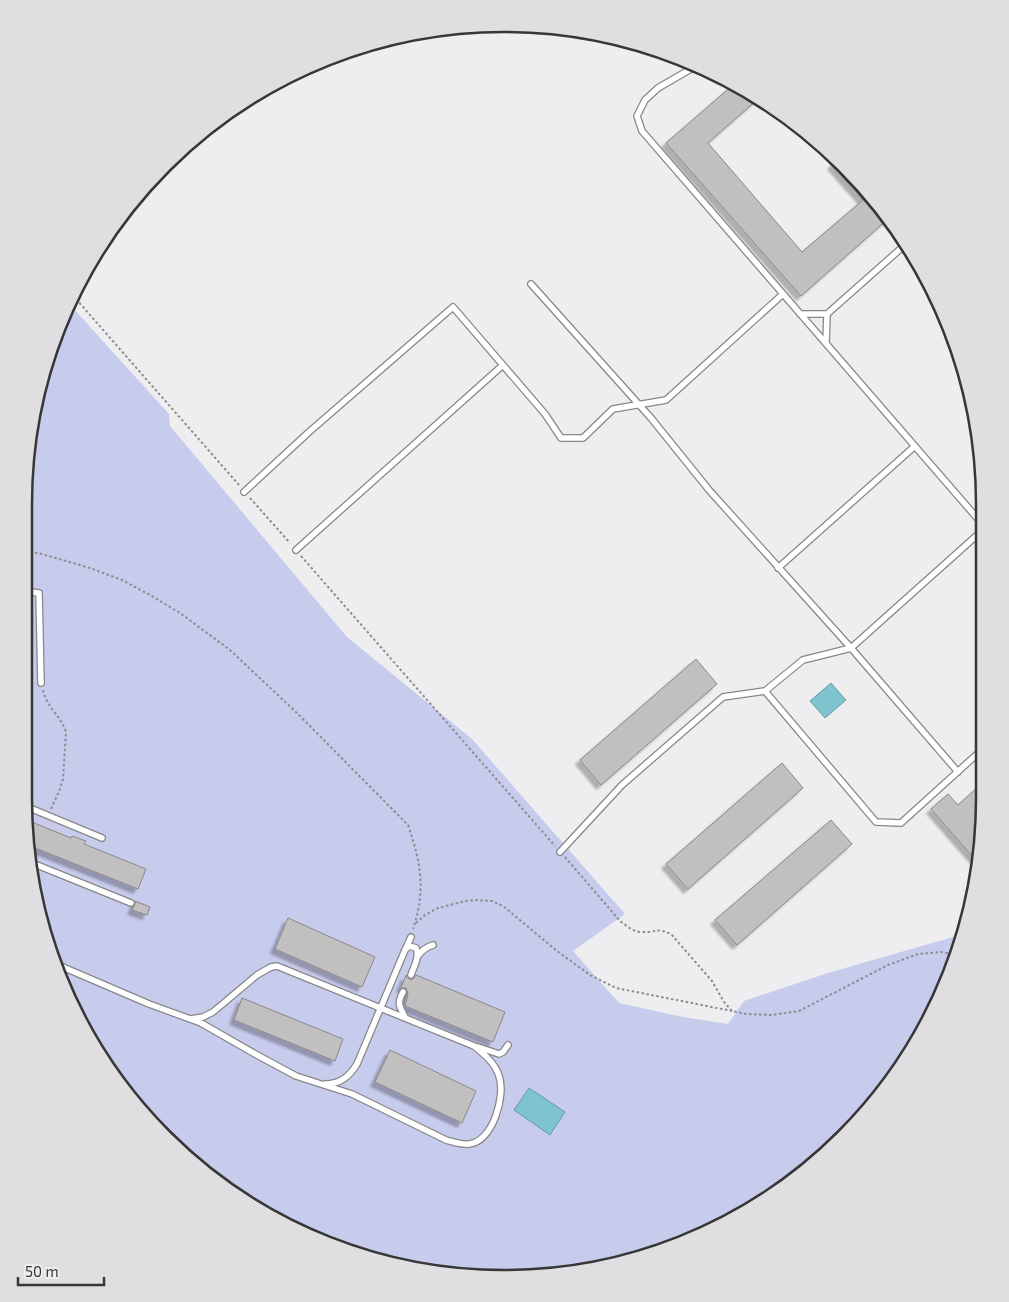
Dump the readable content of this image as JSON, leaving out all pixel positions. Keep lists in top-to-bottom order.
{
  "scale_bar": "50 m"
}
